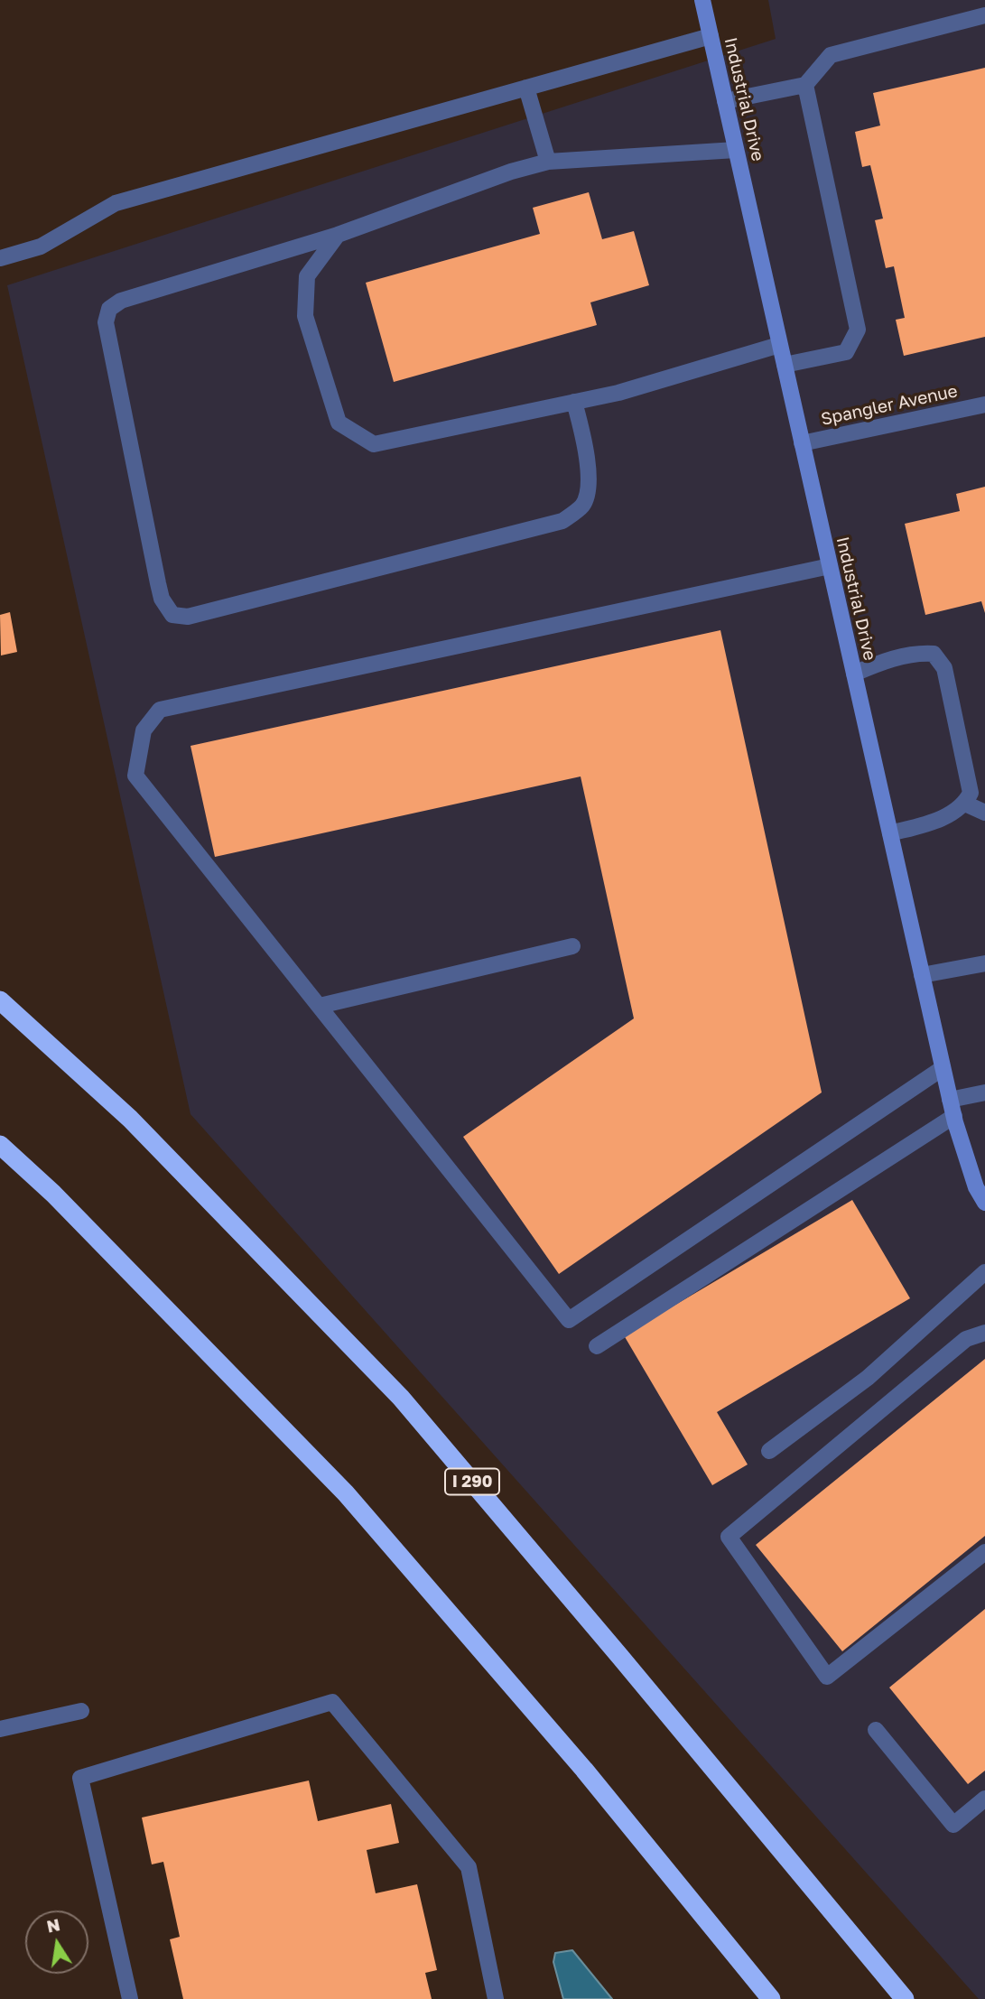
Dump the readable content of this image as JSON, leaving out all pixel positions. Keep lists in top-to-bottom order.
{
  "streets": {
    "highway": ["I 290"],
    "street": ["Industrial Drive", "Spangler Avenue"]
  },
  "crossings": [
    ["Industrial Drive", "Spangler Avenue"]
  ],
  "north": "top"
}
